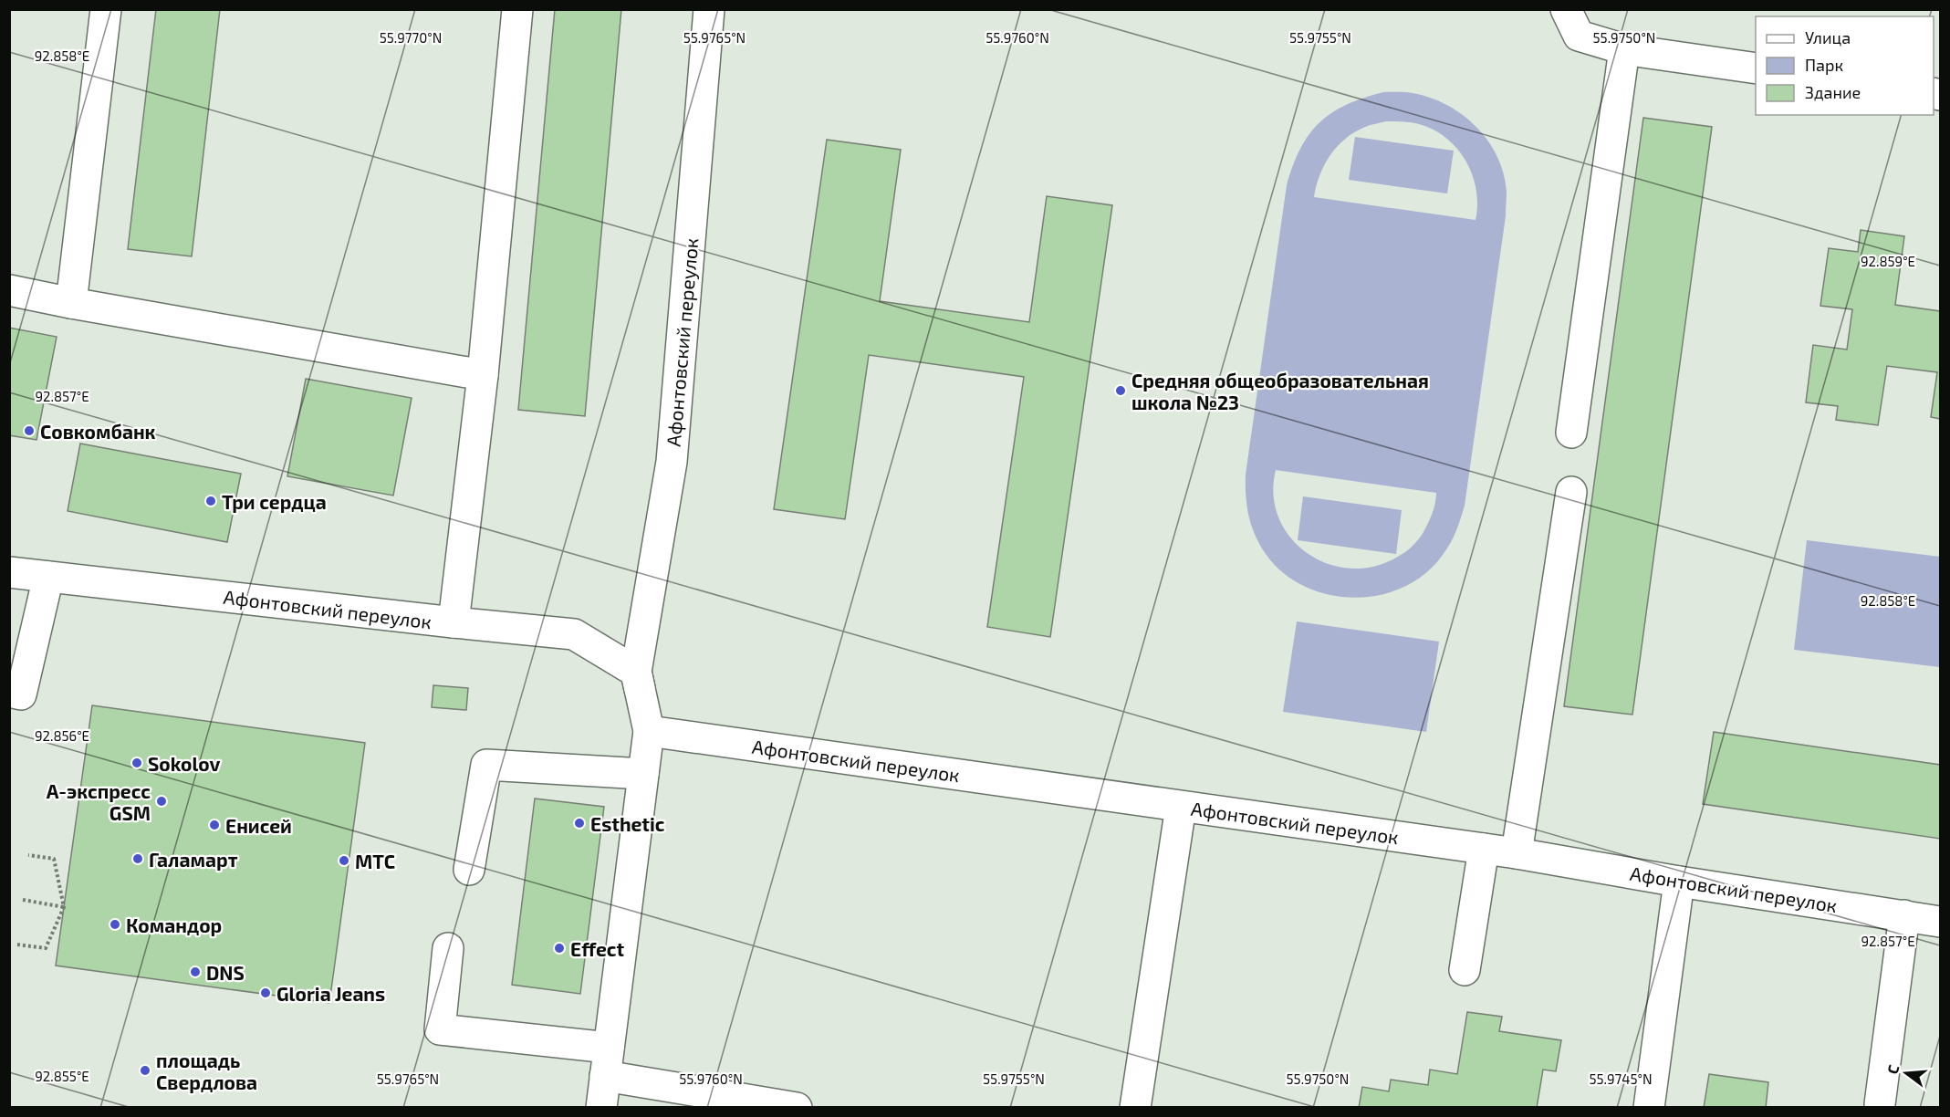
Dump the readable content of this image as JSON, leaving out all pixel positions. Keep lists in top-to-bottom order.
{
  "streets": {
    "street": ["Афонтовский переулок"]
  },
  "places": [
    "Средняя общеобразовательная школа №23",
    "Совкомбанк",
    "Три сердца",
    "Sokolov",
    "А-экспресс GSM",
    "Esthetic",
    "Енисей",
    "Галамарт",
    "МТС",
    "Командор",
    "Effect",
    "DNS",
    "Gloria Jeans",
    "площадь Свердлова"
  ],
  "legend": ["Улица", "Парк", "Здание"],
  "north": "left",
  "coordinates": [
    "55.9770°N",
    "55.9765°N",
    "55.9760°N",
    "55.9755°N",
    "55.9750°N",
    "92.858°E",
    "92.859°E",
    "92.857°E",
    "92.856°E",
    "92.855°E",
    "55.9745°N"
  ]
}
